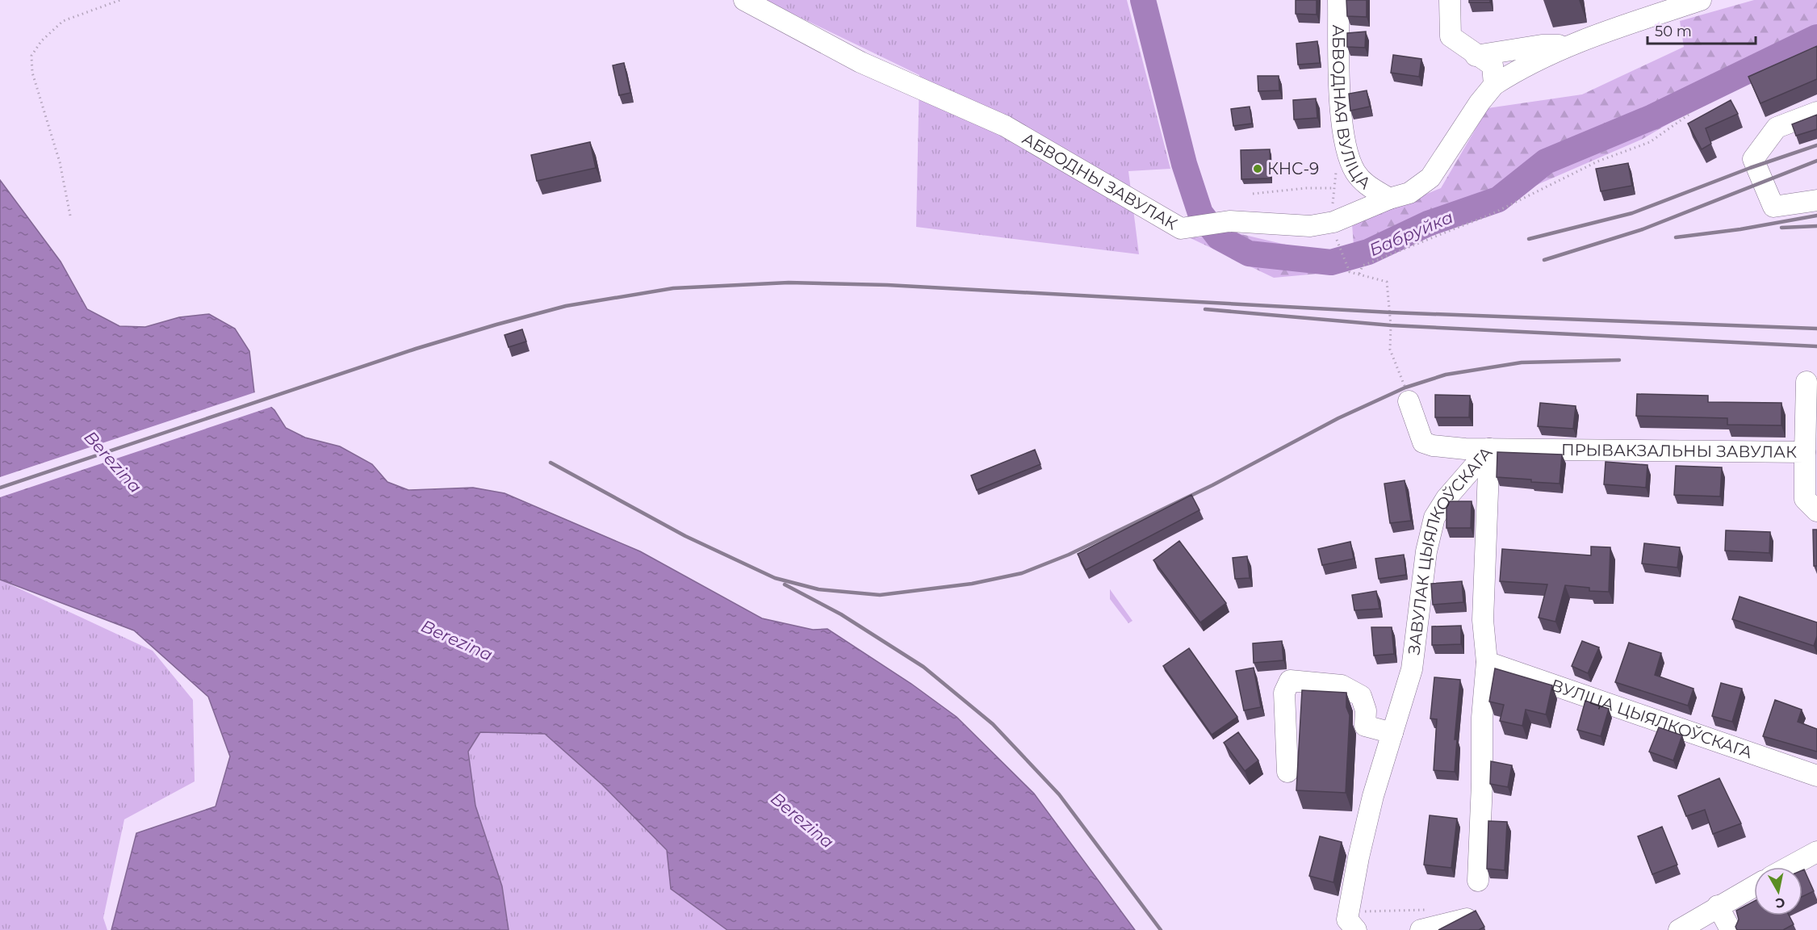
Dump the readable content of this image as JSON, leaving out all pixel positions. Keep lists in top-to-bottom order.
{
  "streets": {
    "street": [
      "АБВОДНАЯ ВУЛІЦА",
      "АБВОДНЫ ЗАВУЛАК",
      "ПРЫВАКЗАЛЬНЫ ЗАВУЛАК",
      "ЗАВУЛАК ЦЫЯЛКОЎСКАГА",
      "ВУЛІЦА ЦЫЯЛКОЎСКАГА"
    ]
  },
  "crossings": [
    ["АБВОДНАЯ ВУЛІЦА", "АБВОДНЫ ЗАВУЛАК"],
    ["ПРЫВАКЗАЛЬНЫ ЗАВУЛАК", "ЗАВУЛАК ЦЫЯЛКОЎСКАГА"],
    ["ЗАВУЛАК ЦЫЯЛКОЎСКАГА", "ВУЛІЦА ЦЫЯЛКОЎСКАГА"]
  ],
  "water": ["Бабруйка", "Berezina"],
  "places": ["КНС-9"],
  "scale_bar": "50 m",
  "north": "bottom"
}
